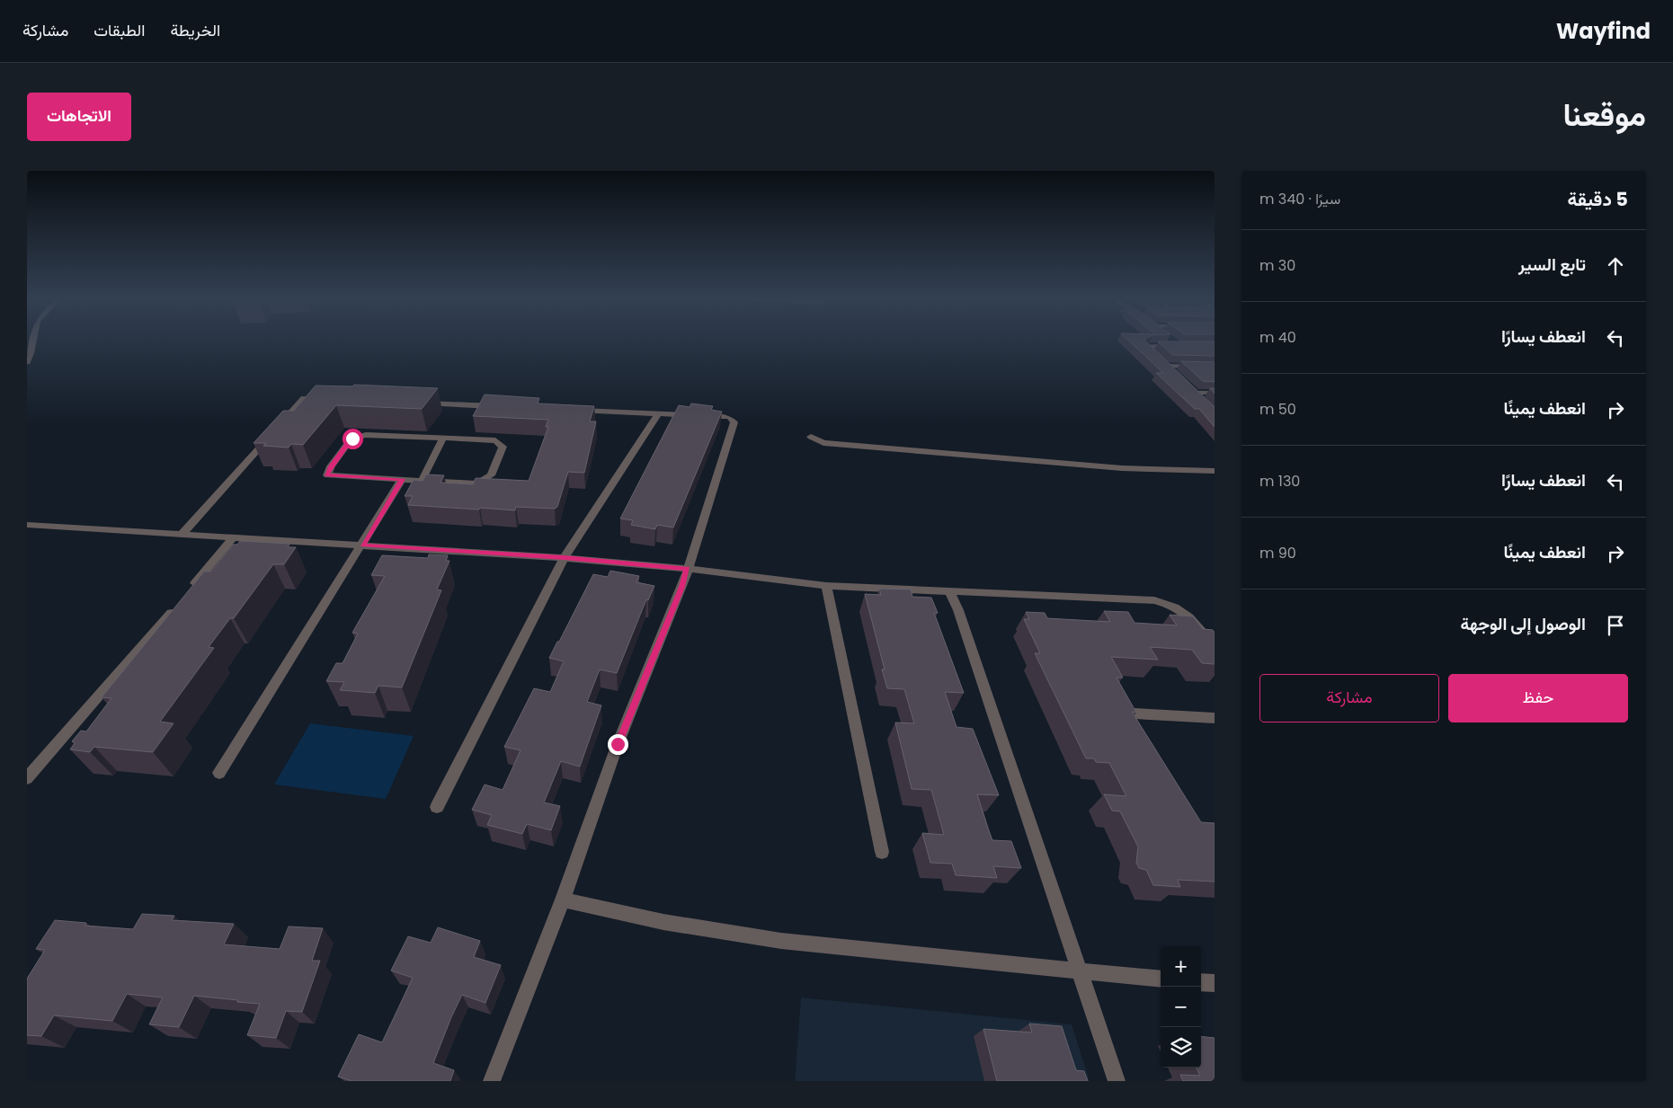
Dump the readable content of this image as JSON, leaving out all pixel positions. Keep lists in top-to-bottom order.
{
  "page": {
    "header": "Wayfind",
    "nav": ["الخريطة", "الطبقات", "مشاركة"],
    "title": "موقعنا",
    "buttons": [
      "الاتجاهات",
      ["حفظ", "مشاركة"]
    ],
    "heading": ["5 دقيقة", "سيرًا · 340 m"],
    "list": [
      ["تابع السير", "30 m"],
      ["انعطف يسارًا", "40 m"],
      ["انعطف يمينًا", "50 m"],
      ["انعطف يسارًا", "130 m"],
      ["انعطف يمينًا", "90 m"],
      "الوصول إلى الوجهة"
    ],
    "map_buttons": ["+", "−"]
  }
}
